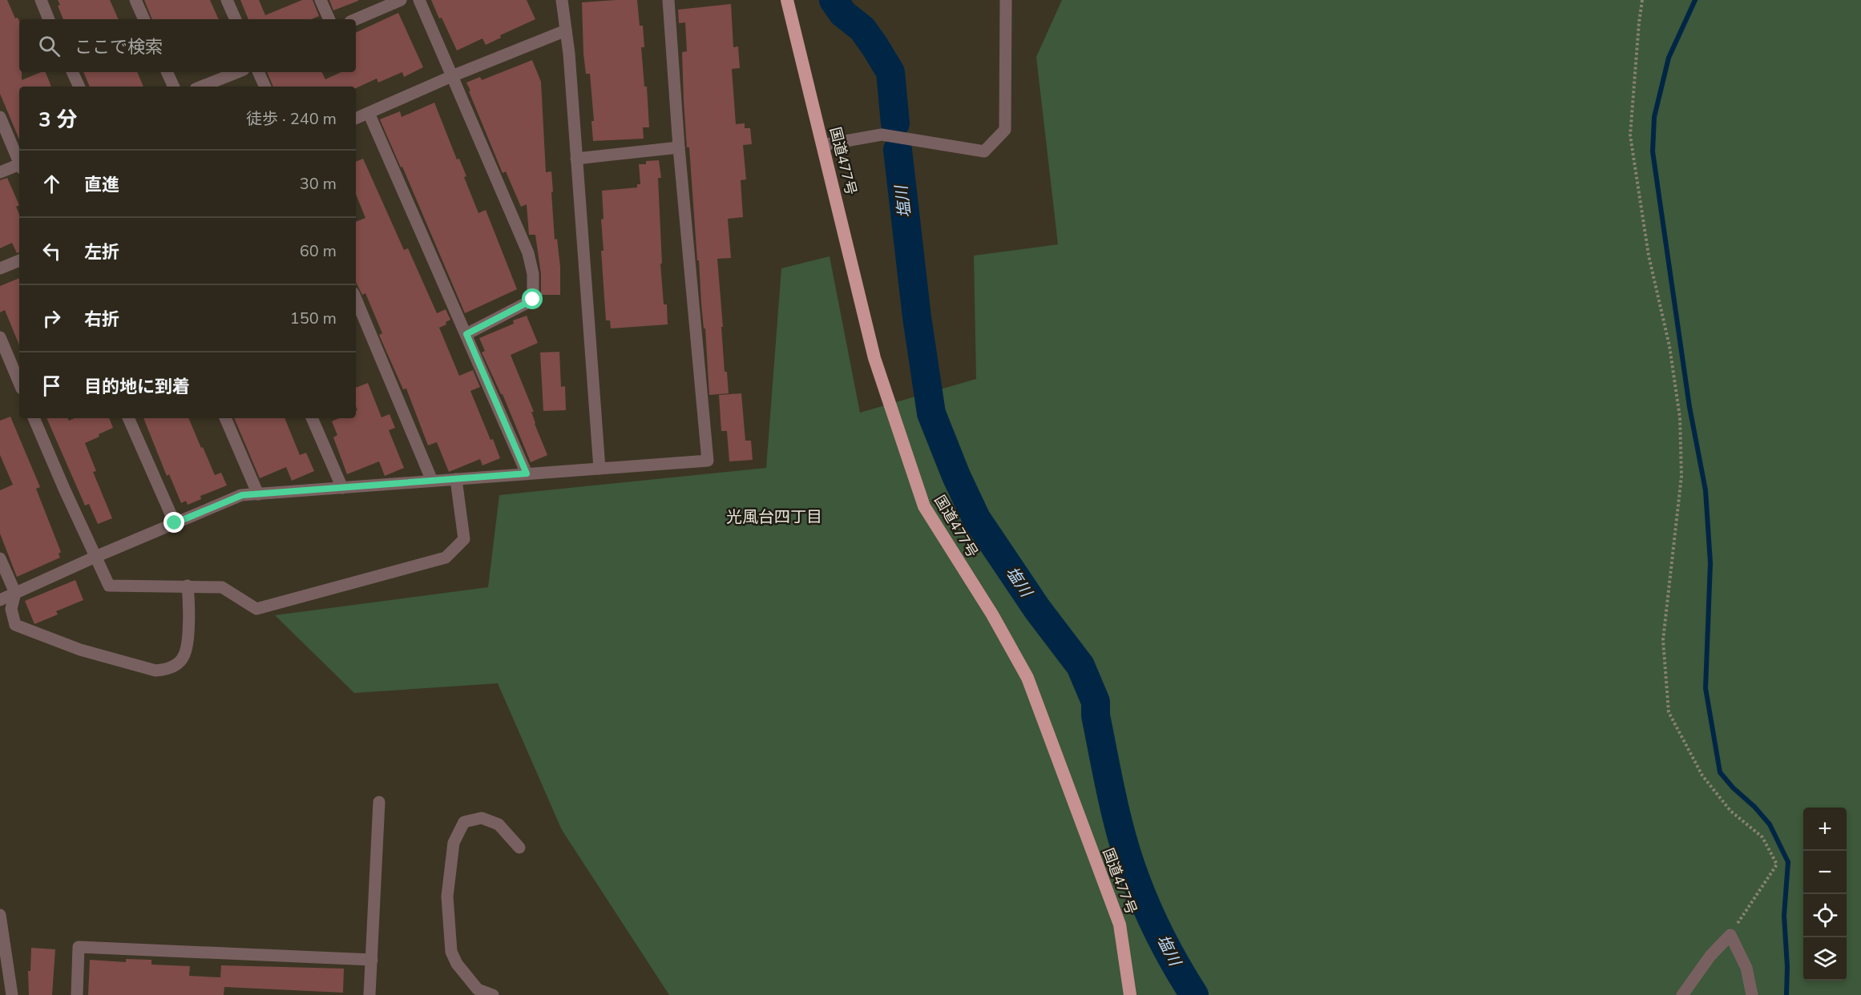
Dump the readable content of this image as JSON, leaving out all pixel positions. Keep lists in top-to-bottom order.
{
  "streets": {
    "highway": ["国道477号"]
  },
  "districts": ["光風台四丁目"],
  "water": ["塩川"],
  "page": {
    "search": "ここで検索",
    "heading": ["3 分", "徒歩 · 240 m"],
    "list": [
      ["直進", "30 m"],
      ["左折", "60 m"],
      ["右折", "150 m"],
      "目的地に到着"
    ],
    "map_buttons": ["+", "−"]
  }
}
